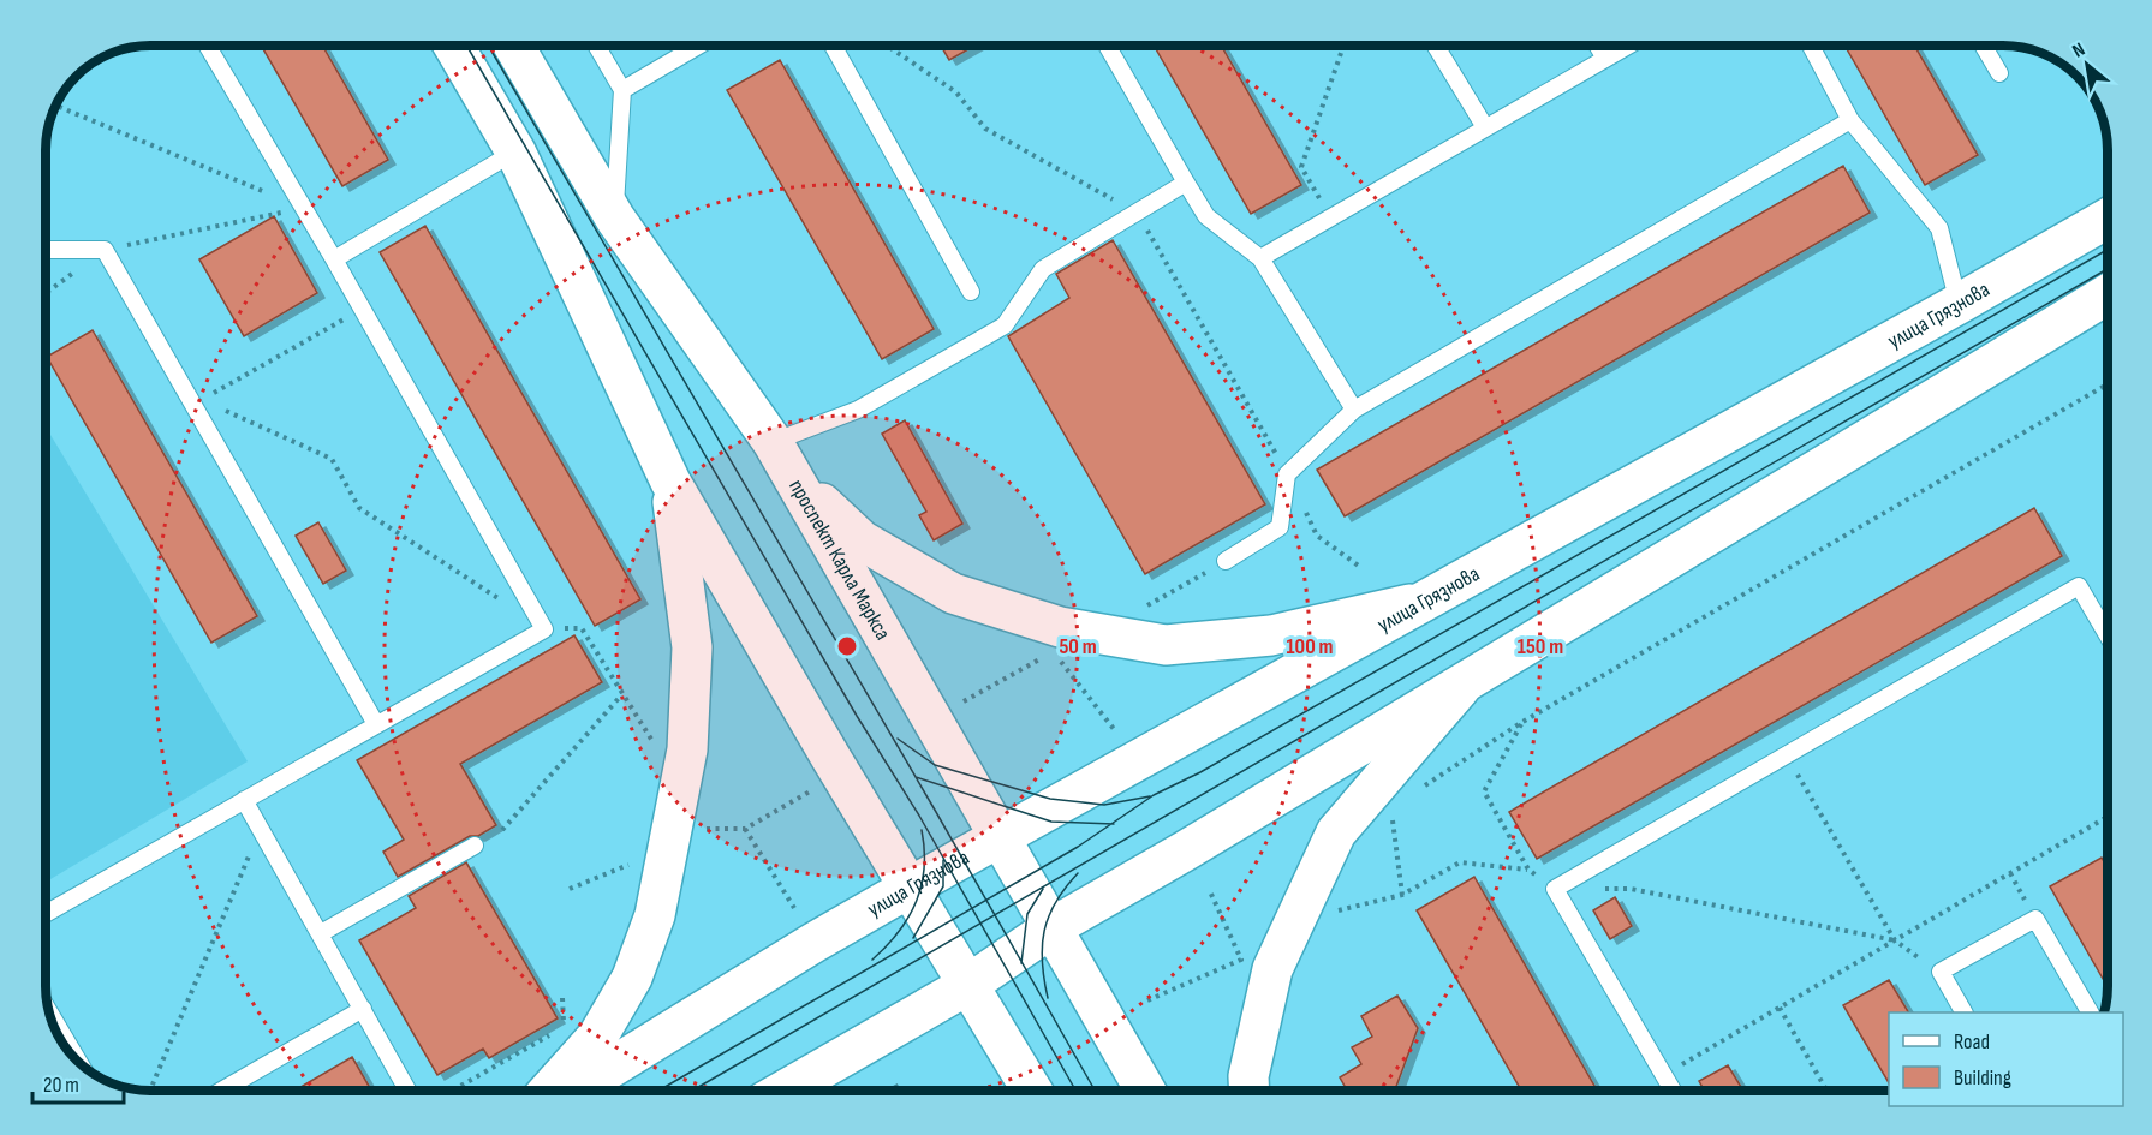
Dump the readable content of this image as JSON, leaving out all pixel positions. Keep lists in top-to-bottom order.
{
  "streets": {
    "main road": ["улица Грязнова", "проспект Карла Маркса"]
  },
  "crossings": [
    ["улица Грязнова", "проспект Карла Маркса"]
  ],
  "legend": ["Road", "Building"],
  "scale_bar": "20 m",
  "north": "top left",
  "rings": ["50 m", "100 m", "150 m"]
}
